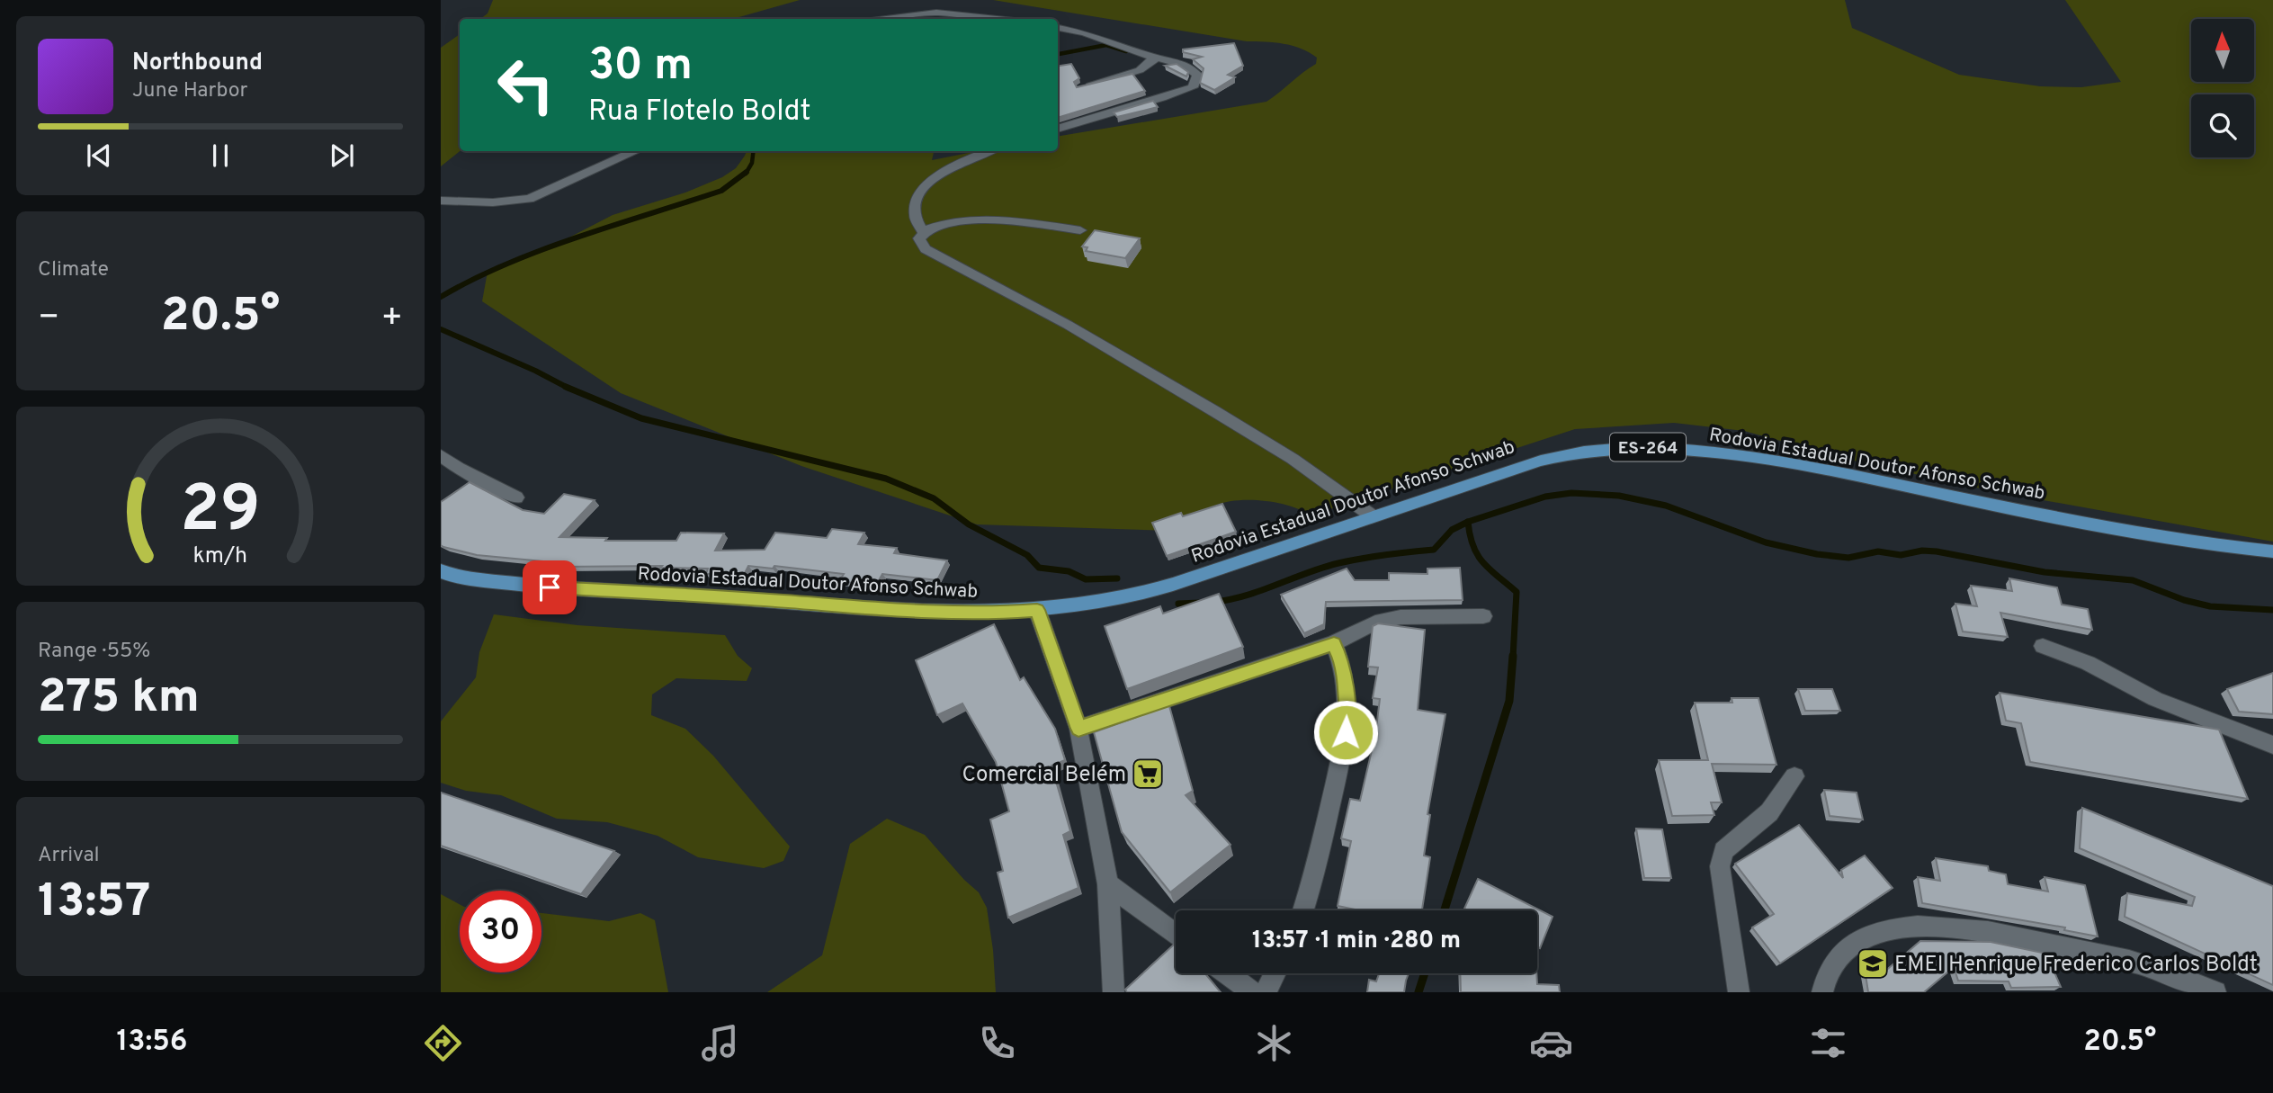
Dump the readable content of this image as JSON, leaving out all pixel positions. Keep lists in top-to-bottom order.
{
  "streets": {
    "main road": ["ES-264", "Rodovia Estadual Doutor Afonso Schwab"]
  },
  "places": {
    "supermarket": ["Comercial Belém"],
    "school or university": ["EMEI Henrique Frederico Carlos Boldt"]
  },
  "north": "top",
  "page": {
    "turn": ["30 m", "Rua Flotelo Boldt"],
    "song": ["Northbound", "June Harbor"],
    "tile": [
      "Climate",
      ["Range · 55%", "275 km"],
      ["Arrival", "13:57"]
    ],
    "heat": ["−", "20.5°", "+"],
    "limit": "30",
    "trip": "13:57 · 1 min · 280 m",
    "tabs": ["13:56", "20.5°"],
    "gauge": ["29", "km/h"]
  }
}
